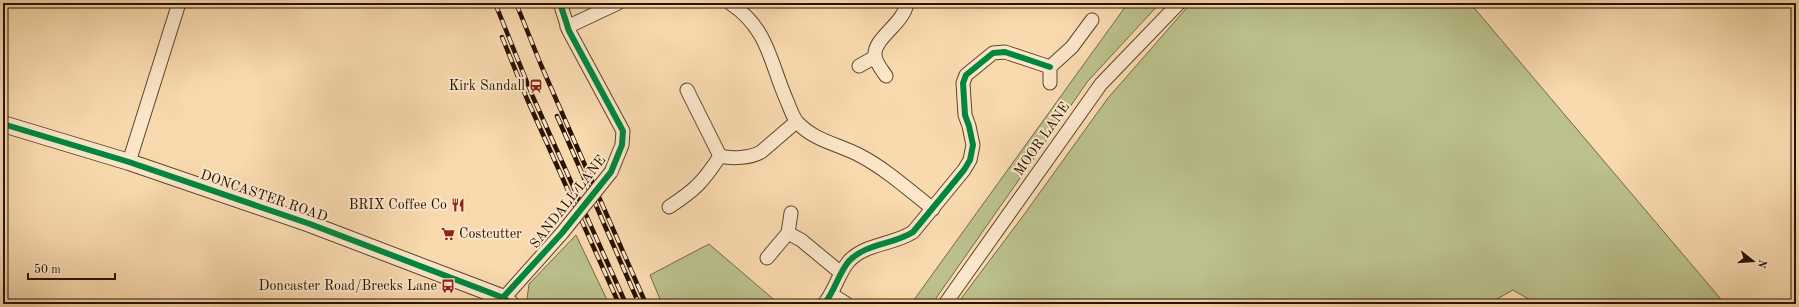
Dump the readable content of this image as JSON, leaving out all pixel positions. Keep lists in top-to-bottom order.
{
  "streets": {
    "street": ["MOOR LANE", "DONCASTER ROAD", "SANDALL LANE"]
  },
  "crossings": [
    ["DONCASTER ROAD", "SANDALL LANE"]
  ],
  "places": {
    "station": ["Kirk Sandall"],
    "restaurant": ["BRIX Coffee Co"],
    "supermarket": ["Costcutter"],
    "bus stop": ["Doncaster Road/Brecks Lane"]
  },
  "scale_bar": "50 m",
  "north": "right"
}
